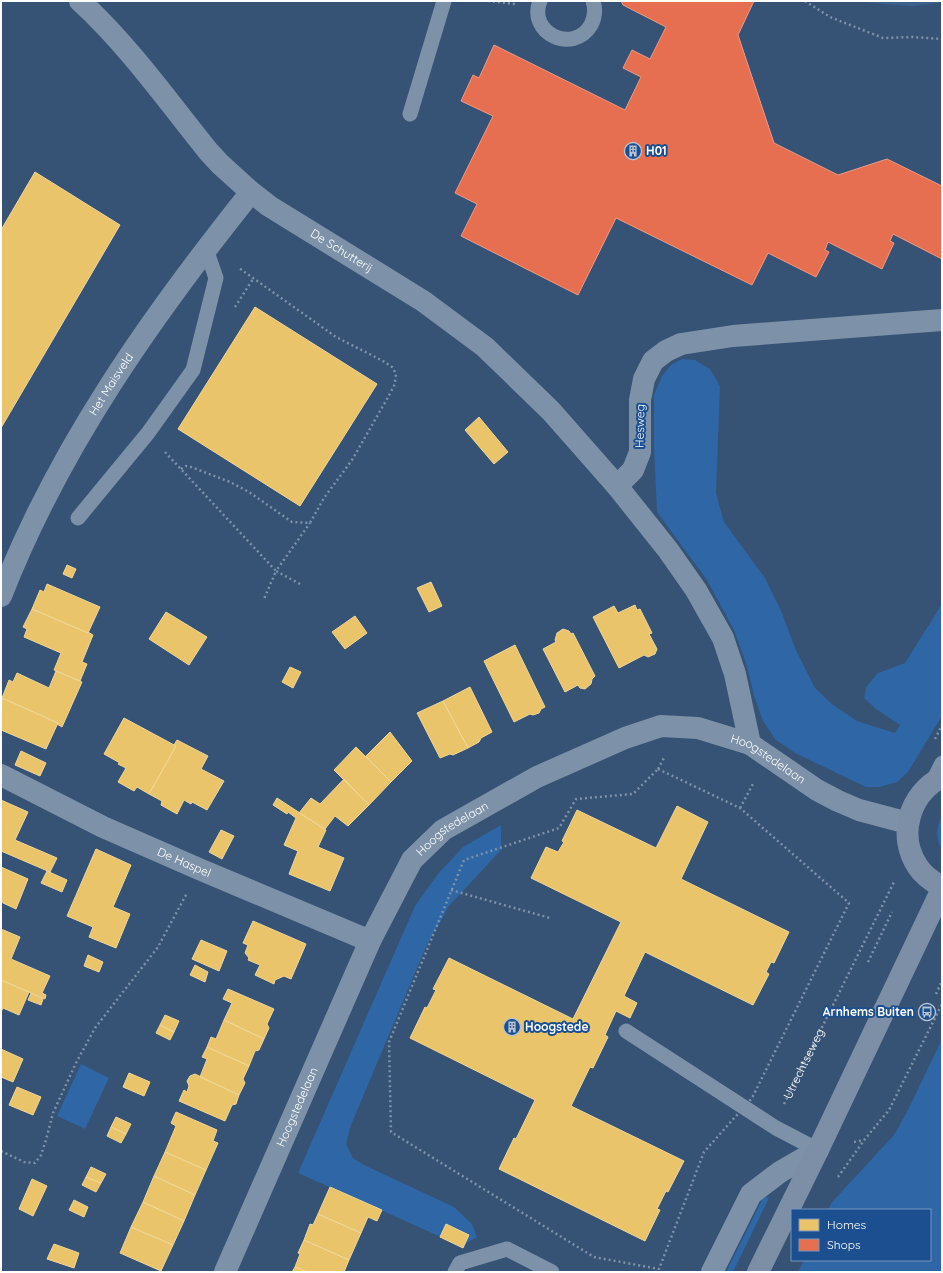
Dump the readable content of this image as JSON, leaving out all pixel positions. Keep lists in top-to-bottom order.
{
  "streets": {
    "street": [
      "De Schutterij",
      "Het Maisveld",
      "Hesweg",
      "Hoogstedelaan",
      "De Haspel"
    ],
    "path": ["Utrechtseweg"]
  },
  "crossings": [
    ["De Schutterij", "Het Maisveld"],
    ["De Schutterij", "Hesweg"],
    ["Hoogstedelaan", "De Haspel"]
  ],
  "places": {
    "building": ["H01", "Hoogstede"],
    "bus stop": ["Arnhems Buiten"]
  },
  "legend": ["Homes", "Shops"]
}
